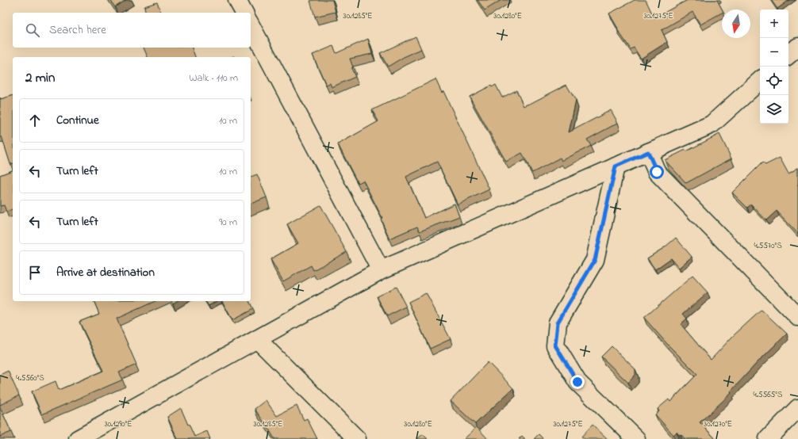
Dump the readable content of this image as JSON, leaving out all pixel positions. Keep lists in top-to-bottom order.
{
  "north": "bottom",
  "page": {
    "map_buttons": ["+", "−"],
    "search": "Search here",
    "heading": ["2 min", "Walk · 110 m"],
    "list": [
      ["Continue", "10 m"],
      ["Turn left", "10 m"],
      ["Turn left", "90 m"],
      "Arrive at destination"
    ]
  },
  "coordinates": [
    "30.1285°E",
    "30.1280°E",
    "30.1275°E",
    "4.5570°S",
    "4.5560°S",
    "4.5565°S",
    "30.1290°E",
    "30.1270°E"
  ]
}
